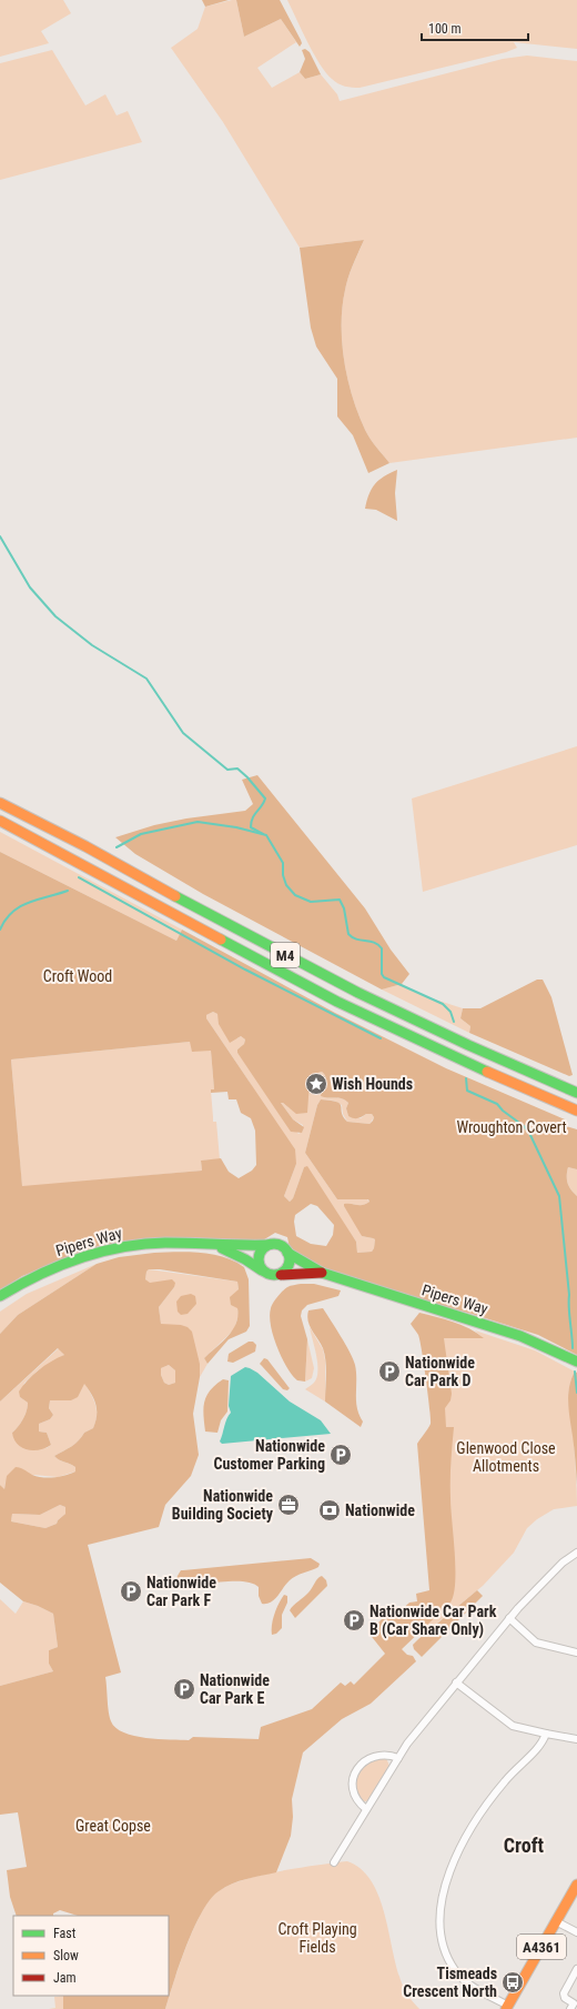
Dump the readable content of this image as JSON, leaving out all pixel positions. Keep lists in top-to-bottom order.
{
  "streets": {
    "main road": ["M4", "Pipers Way", "A4361"]
  },
  "districts": ["Croft"],
  "parks": [
    "Croft Wood",
    "Wroughton Covert",
    "Glenwood Close Allotments",
    "Great Copse",
    "Croft Playing Fields"
  ],
  "places": {
    "place": ["Wish Hounds"],
    "parking": [
      "Nationwide Car Park D",
      "Nationwide Customer Parking",
      "Nationwide Car Park F",
      "Nationwide Car Park B (Car Share Only)",
      "Nationwide Car Park E"
    ],
    "office": ["Nationwide Building Society"],
    "bank": ["Nationwide"],
    "bus stop": ["Tismeads Crescent North"]
  },
  "legend": ["Fast", "Slow", "Jam"],
  "scale_bar": "100 m"
}
